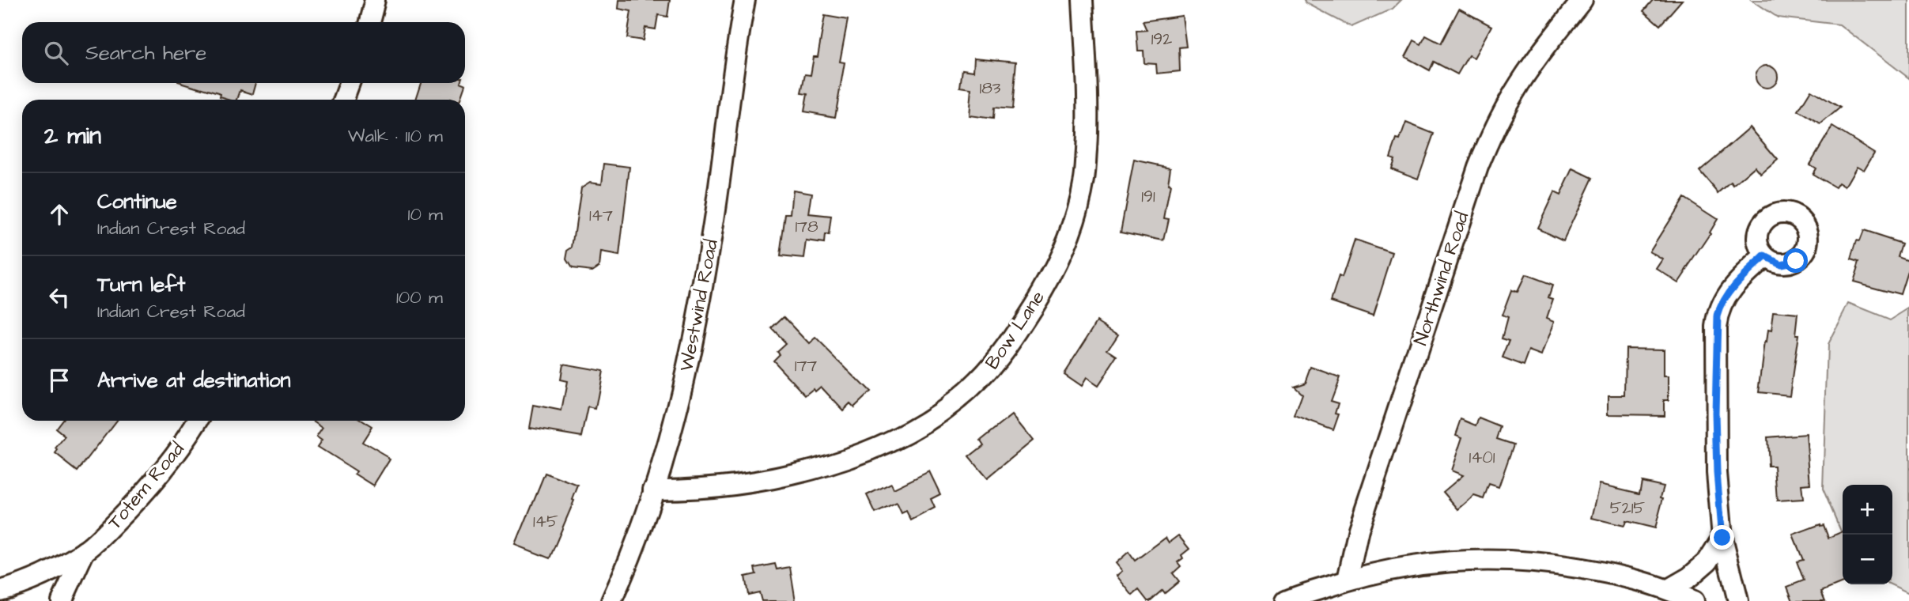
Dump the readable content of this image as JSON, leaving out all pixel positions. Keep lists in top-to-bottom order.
{
  "streets": {
    "street": [
      "Northwind Road",
      "Westwind Road",
      "Bow Lane",
      "Totem Road"
    ]
  },
  "crossings": [
    ["Westwind Road", "Bow Lane"]
  ],
  "house_numbers": [
    "192",
    "183",
    "191",
    "147",
    "178",
    "177",
    "1401",
    "5215",
    "145"
  ],
  "page": {
    "search": "Search here",
    "heading": ["2 min", "Walk · 110 m"],
    "list": [
      ["Continue", "Indian Crest Road", "10 m"],
      ["Turn left", "Indian Crest Road", "100 m"],
      "Arrive at destination"
    ],
    "map_buttons": ["+", "−"]
  }
}
